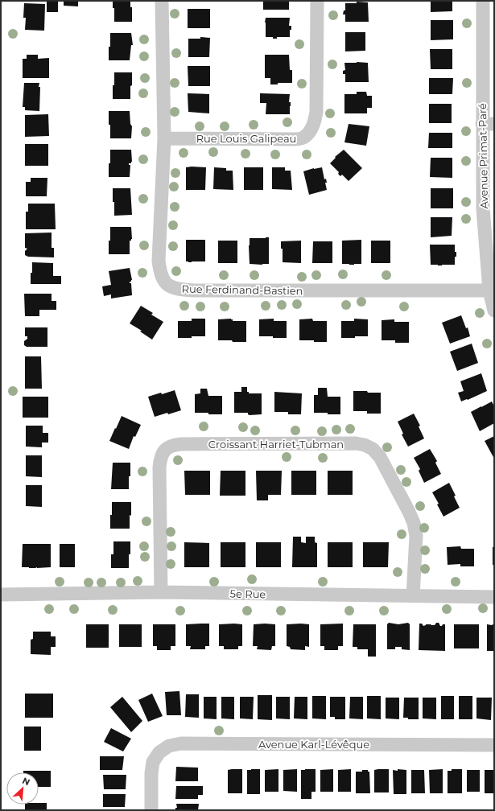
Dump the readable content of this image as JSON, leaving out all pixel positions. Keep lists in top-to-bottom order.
{
  "streets": {
    "street": [
      "Rue Louis Galipeau",
      "Avenue Primat-Paré",
      "Rue Ferdinand-Bastien",
      "Croissant Harriet-Tubman",
      "5e Rue",
      "Avenue Karl-Lévêque"
    ]
  },
  "crossings": [
    ["Rue Louis Galipeau", "Rue Ferdinand-Bastien"],
    ["Avenue Primat-Paré", "Rue Ferdinand-Bastien"],
    ["Croissant Harriet-Tubman", "5e Rue"]
  ],
  "north": "top right"
}
